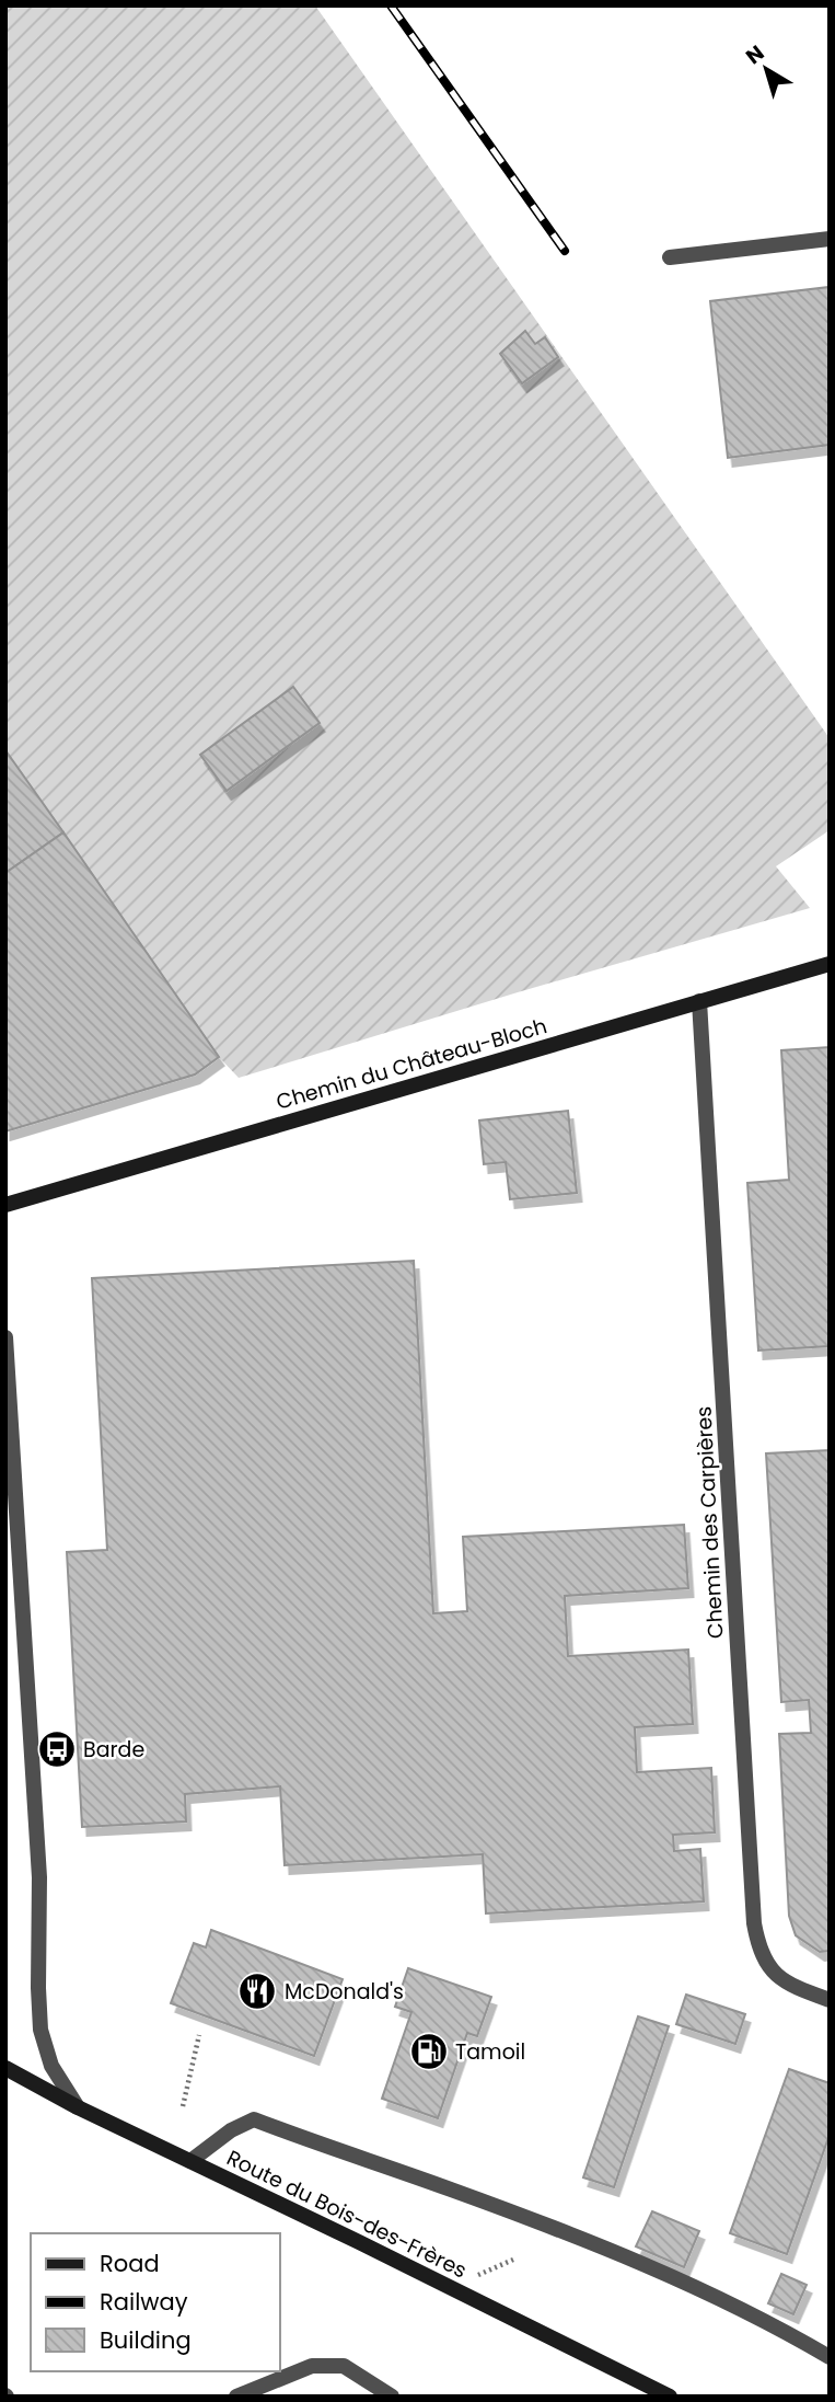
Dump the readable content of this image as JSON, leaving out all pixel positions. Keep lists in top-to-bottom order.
{
  "streets": {
    "street": ["Chemin du Château-Bloch", "Chemin des Carpières", "Route du Bois-des-Frères"]
  },
  "crossings": [
    ["Chemin du Château-Bloch", "Chemin des Carpières"]
  ],
  "places": {
    "bus stop": ["Barde"],
    "restaurant": ["McDonald's"],
    "fuel station": ["Tamoil"]
  },
  "legend": ["Road", "Railway", "Building"],
  "north": "top left"
}
